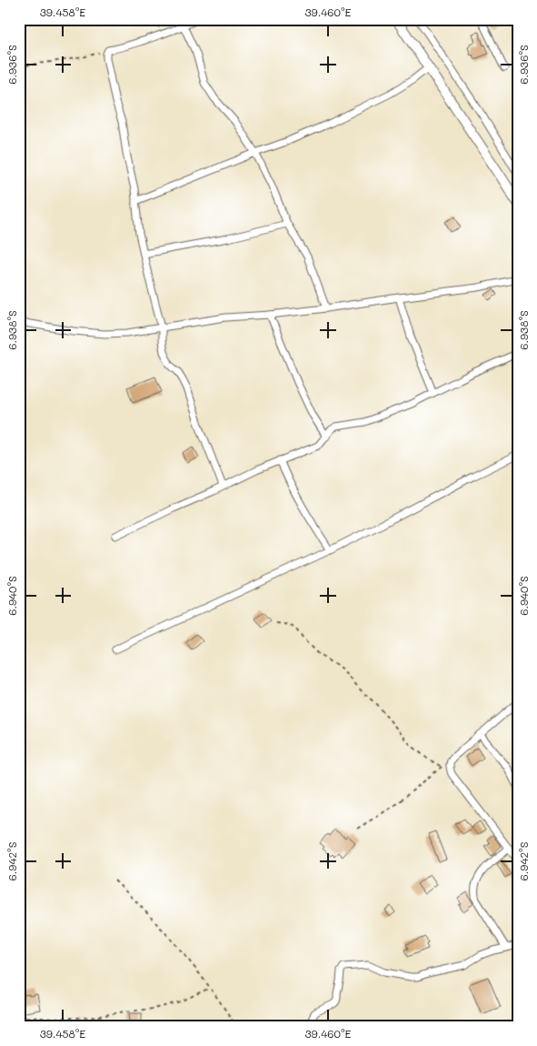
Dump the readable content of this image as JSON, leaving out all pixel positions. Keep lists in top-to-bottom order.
{
  "coordinates": [
    "39.458°E",
    "39.460°E",
    "6.936°S",
    "6.938°S",
    "6.940°S",
    "6.942°S"
  ]
}
